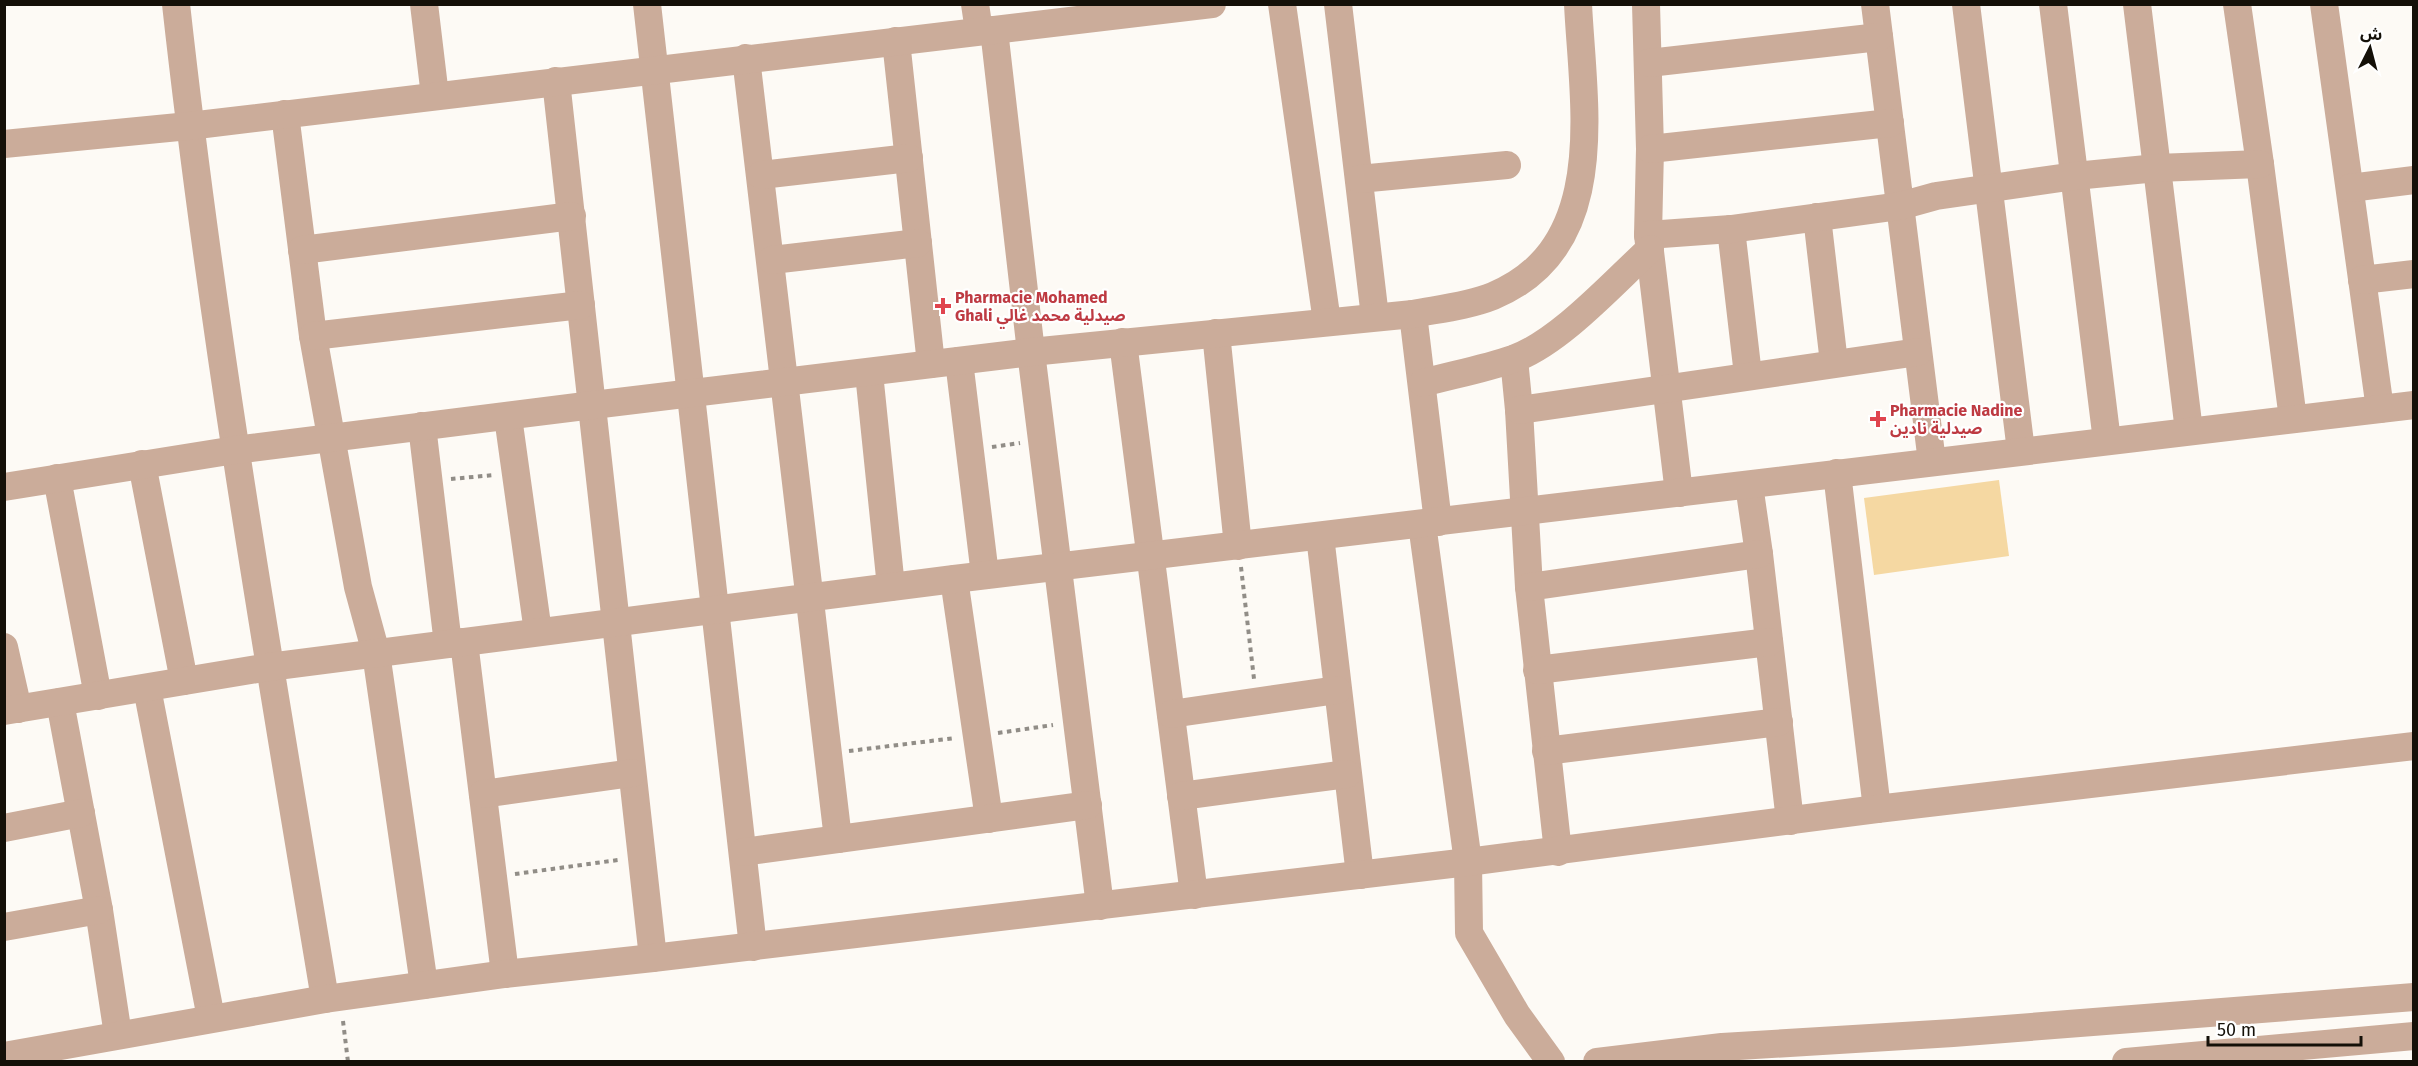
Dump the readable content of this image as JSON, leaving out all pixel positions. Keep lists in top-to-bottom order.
{
  "places": {
    "health": ["Pharmacie Mohamed Ghali صيدلية محمد غالي", "Pharmacie Nadine صيدلية نادين"]
  },
  "scale_bar": "50 m",
  "north": "top"
}
